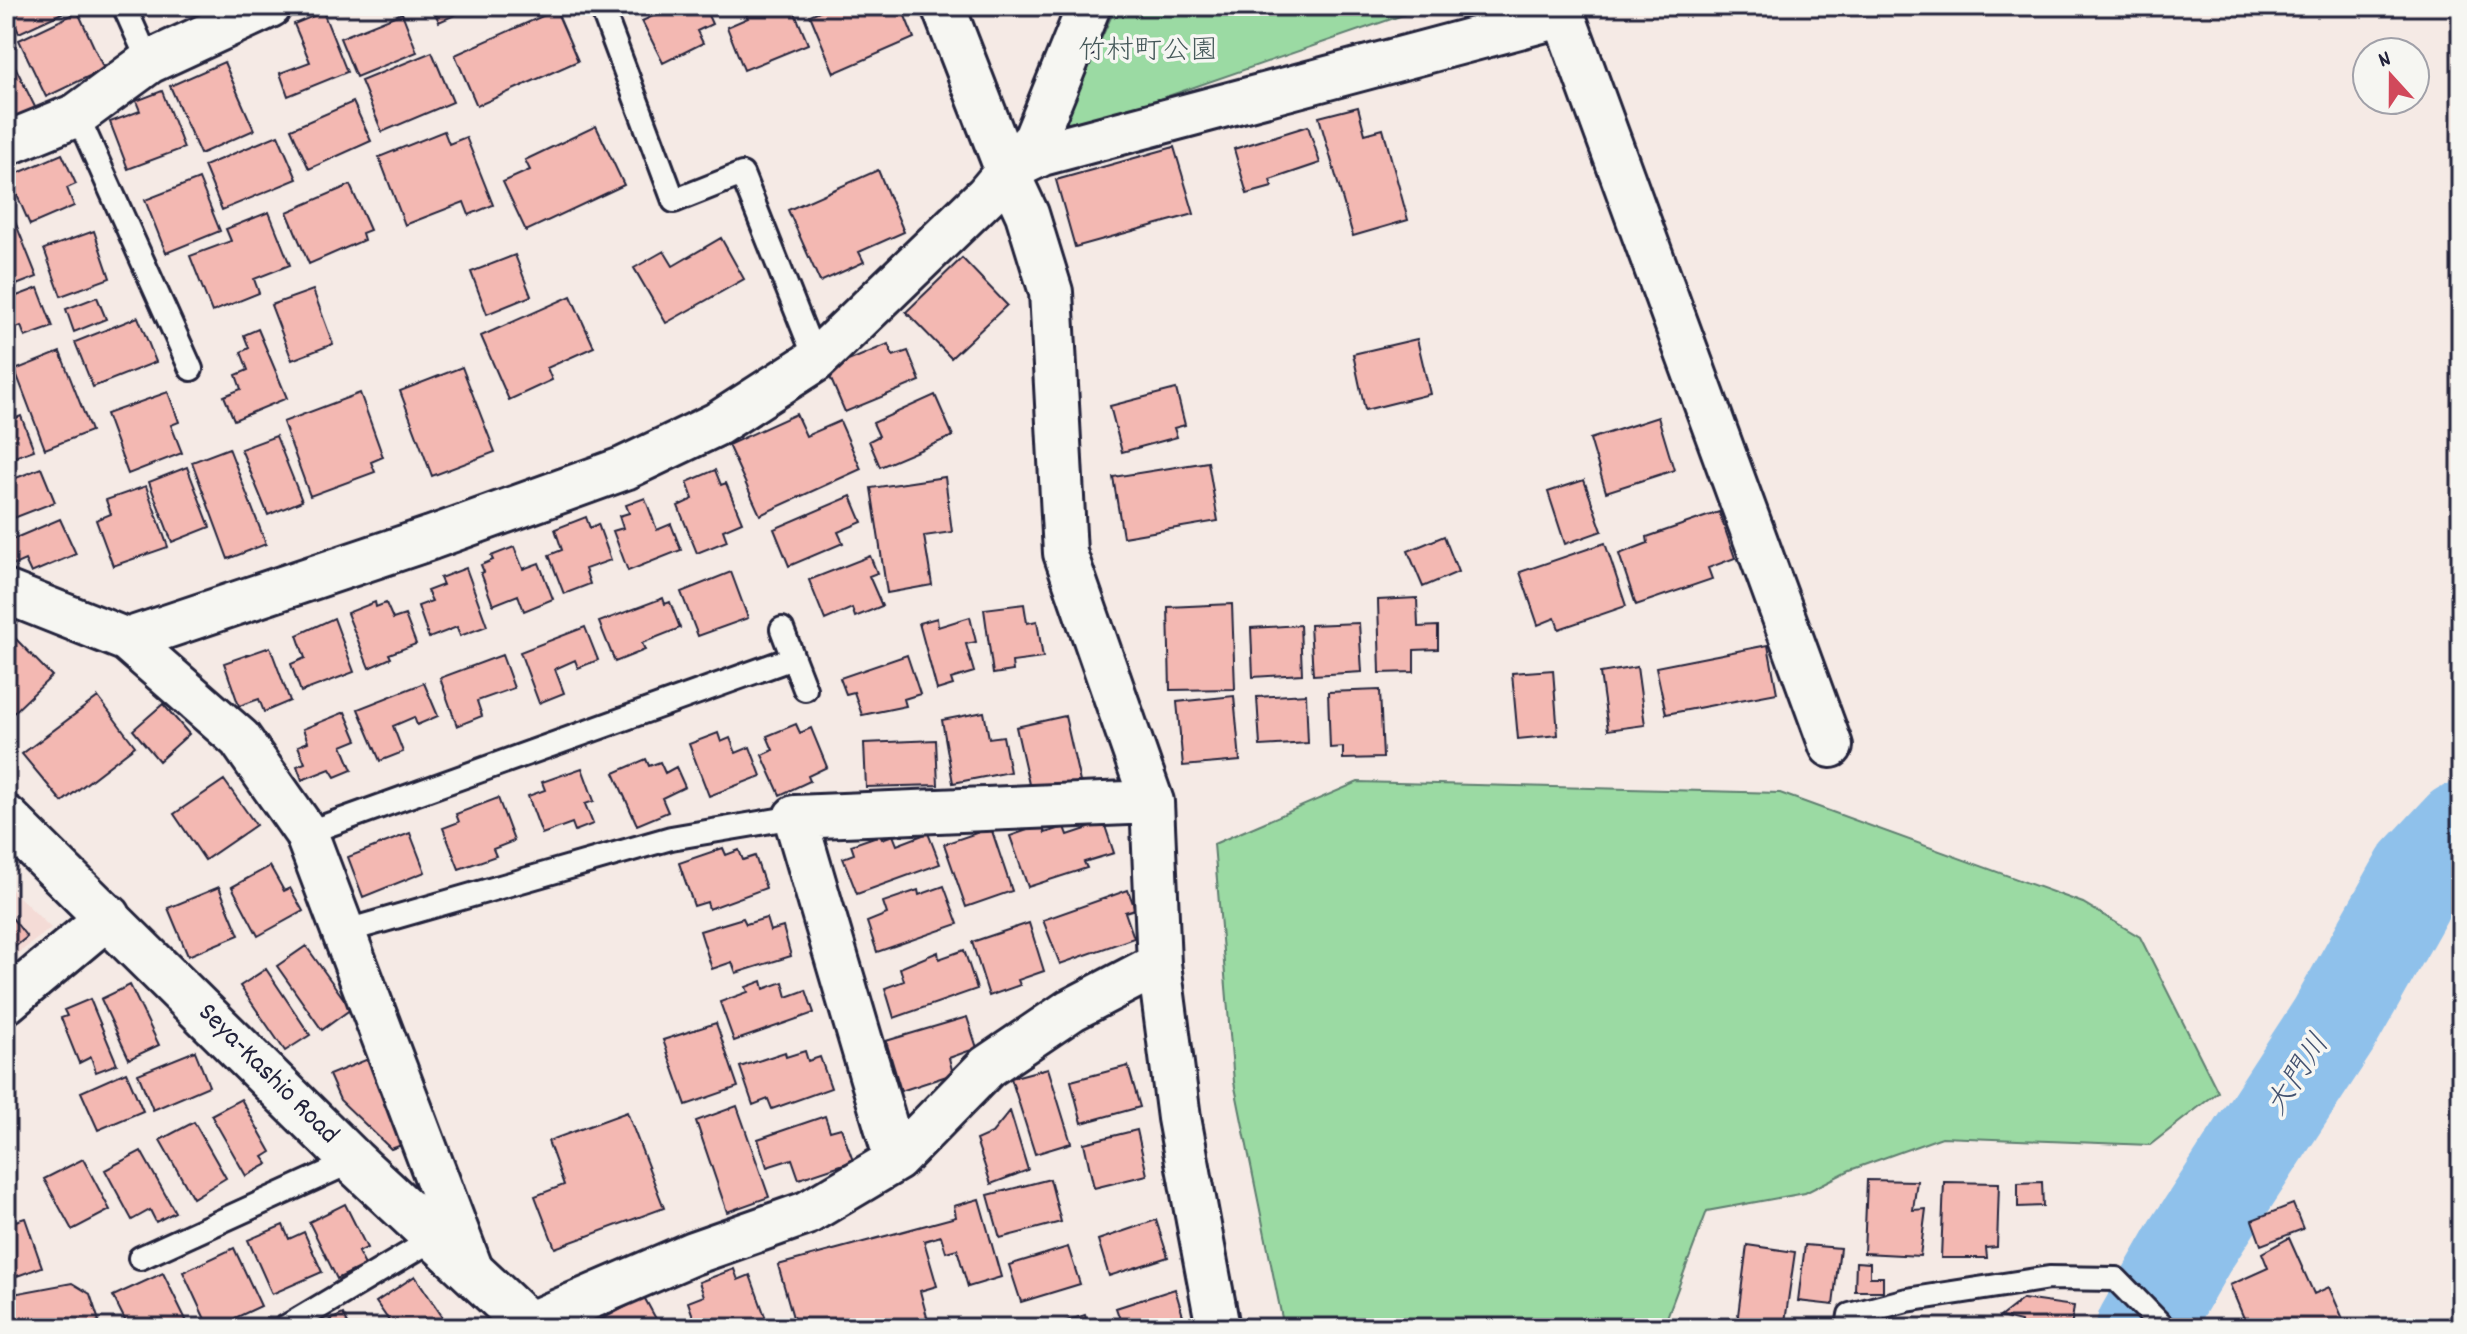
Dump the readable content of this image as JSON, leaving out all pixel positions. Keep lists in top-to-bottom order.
{
  "streets": {
    "main road": ["Seya-Kashio Road"]
  },
  "water": ["大門川"],
  "parks": ["竹村町公園"],
  "north": "top"
}
